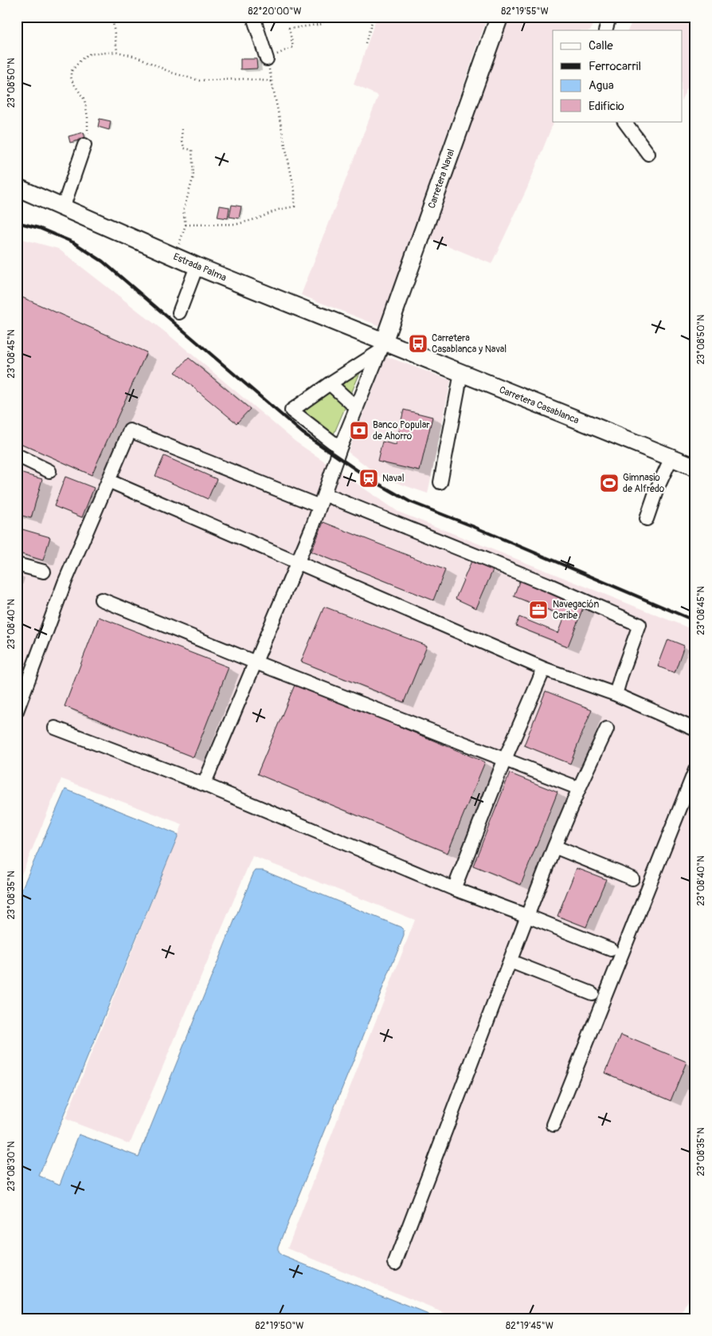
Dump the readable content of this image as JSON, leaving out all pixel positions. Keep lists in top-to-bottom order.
{
  "streets": {
    "main road": ["Carretera Naval", "Estrada Palma", "Carretera Casablanca"]
  },
  "crossings": [
    ["Carretera Naval", "Estrada Palma"],
    ["Carretera Naval", "Carretera Casablanca"],
    ["Estrada Palma", "Carretera Casablanca"]
  ],
  "places": {
    "bus stop": ["Carretera Casablanca y Naval"],
    "bank": ["Banco Popular de Ahorro"],
    "station": ["Naval"],
    "sports": ["Gimnasio de Alfredo"],
    "office": ["Navegación Caribe"]
  },
  "legend": [
    "Calle",
    "Ferrocarril",
    "Agua",
    "Edificio"
  ],
  "coordinates": [
    "82°20'00\"W",
    "82°19'55\"W",
    "23°08'50\"N",
    "23°08'45\"N",
    "23°08'40\"N",
    "23°08'35\"N",
    "23°08'30\"N",
    "82°19'50\"W",
    "82°19'45\"W"
  ]
}
